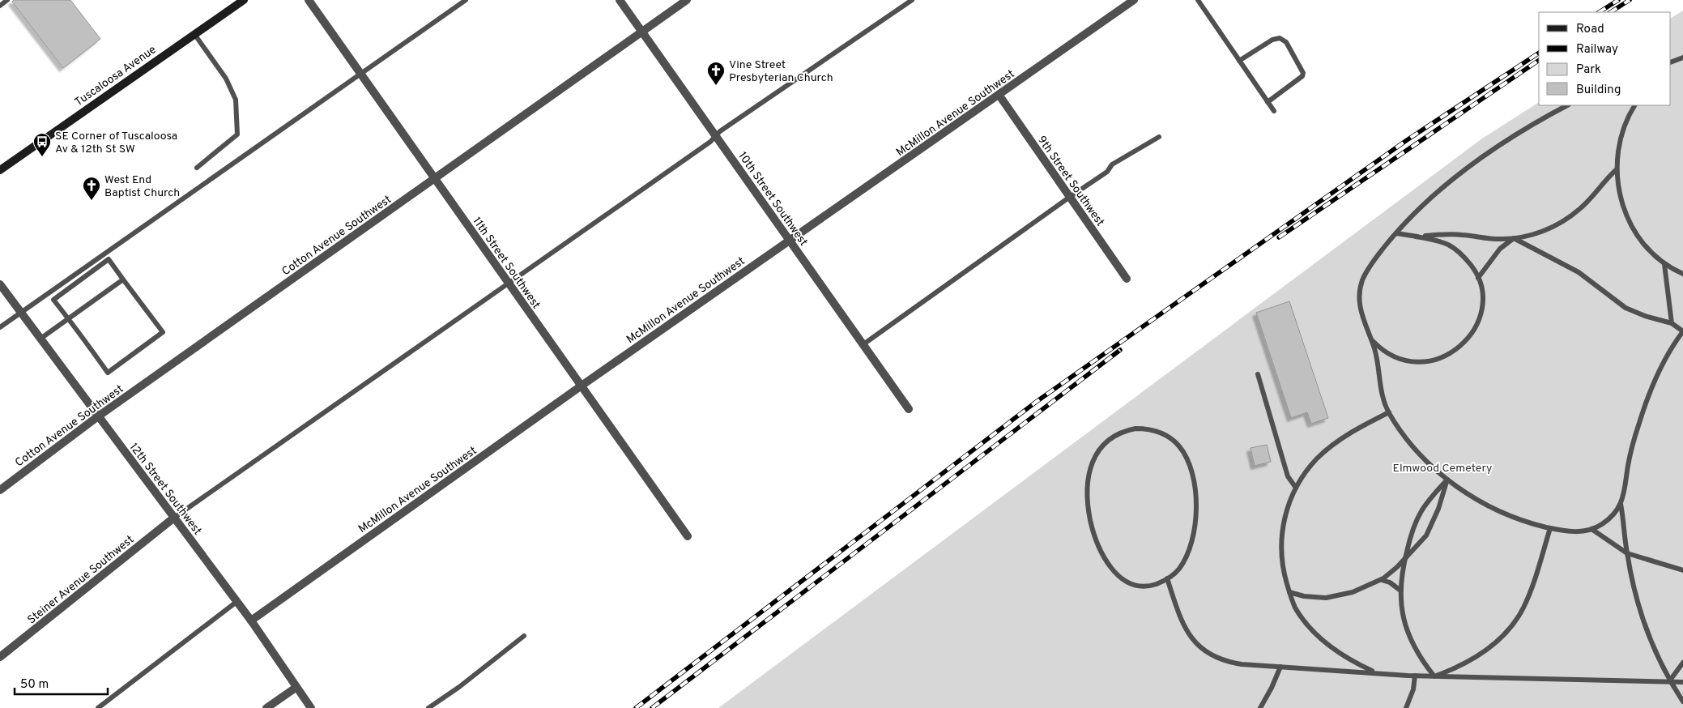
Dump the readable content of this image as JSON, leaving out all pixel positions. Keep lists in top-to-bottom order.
{
  "streets": {
    "street": [
      "Tuscaloosa Avenue",
      "McMillon Avenue Southwest",
      "9th Street Southwest",
      "10th Street Southwest",
      "Cotton Avenue Southwest",
      "11th Street Southwest",
      "12th Street Southwest",
      "Steiner Avenue Southwest"
    ]
  },
  "crossings": [
    ["McMillon Avenue Southwest", "9th Street Southwest"],
    ["McMillon Avenue Southwest", "10th Street Southwest"],
    ["McMillon Avenue Southwest", "11th Street Southwest"],
    ["McMillon Avenue Southwest", "12th Street Southwest"],
    ["10th Street Southwest", "Cotton Avenue Southwest"],
    ["Cotton Avenue Southwest", "11th Street Southwest"],
    ["Cotton Avenue Southwest", "12th Street Southwest"],
    ["12th Street Southwest", "Steiner Avenue Southwest"]
  ],
  "parks": ["Elmwood Cemetery"],
  "places": {
    "church": ["Vine Street Presbyterian Church", "West End Baptist Church"],
    "bus stop": ["SE Corner of Tuscaloosa Av & 12th St SW"]
  },
  "legend": [
    "Road",
    "Railway",
    "Park",
    "Building"
  ],
  "scale_bar": "50 m"
}
